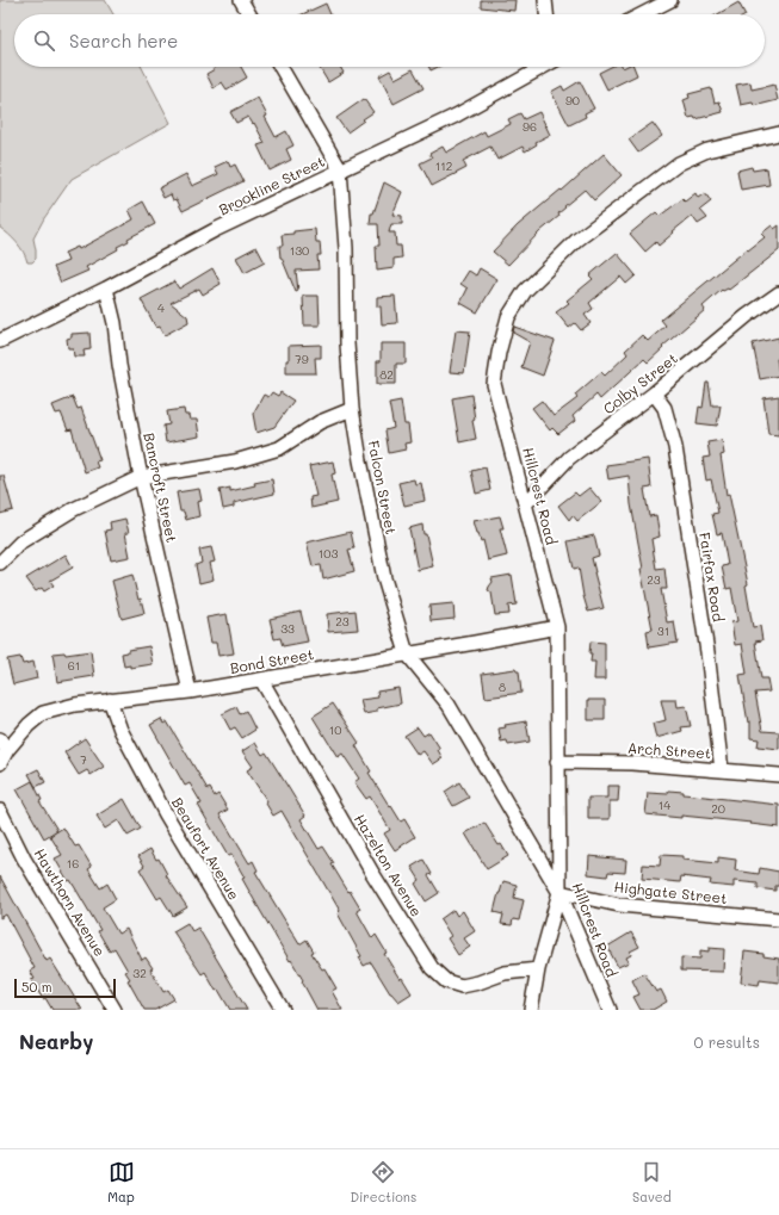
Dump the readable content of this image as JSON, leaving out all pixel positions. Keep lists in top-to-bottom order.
{
  "streets": {
    "street": [
      "Brookline Street",
      "Colby Street",
      "Bancroft Street",
      "Falcon Street",
      "Hillcrest Road",
      "Fairfax Road",
      "Bond Street",
      "Arch Street",
      "Beaufort Avenue",
      "Hazelton Avenue",
      "Highgate Street",
      "Hawthorn Avenue"
    ]
  },
  "crossings": [
    ["Brookline Street", "Bancroft Street"],
    ["Brookline Street", "Falcon Street"],
    ["Colby Street", "Hillcrest Road"],
    ["Colby Street", "Fairfax Road"],
    ["Bancroft Street", "Bond Street"],
    ["Falcon Street", "Hillcrest Road"],
    ["Falcon Street", "Bond Street"],
    ["Falcon Street", "Highgate Street"],
    ["Hillcrest Road", "Bond Street"],
    ["Hillcrest Road", "Arch Street"],
    ["Hillcrest Road", "Highgate Street"],
    ["Fairfax Road", "Arch Street"],
    ["Bond Street", "Beaufort Avenue"],
    ["Bond Street", "Hazelton Avenue"]
  ],
  "house_numbers": [
    "90",
    "96",
    "112",
    "130",
    "4",
    "79",
    "82",
    "103",
    "23",
    "23",
    "33",
    "31",
    "61",
    "8",
    "10",
    "7",
    "14",
    "20",
    "16",
    "32"
  ],
  "scale_bar": "50 m",
  "page": {
    "search": "Search here",
    "scale": "50 m",
    "heading": ["Nearby", "0 results"],
    "nav": ["Map", "Directions", "Saved"]
  }
}
